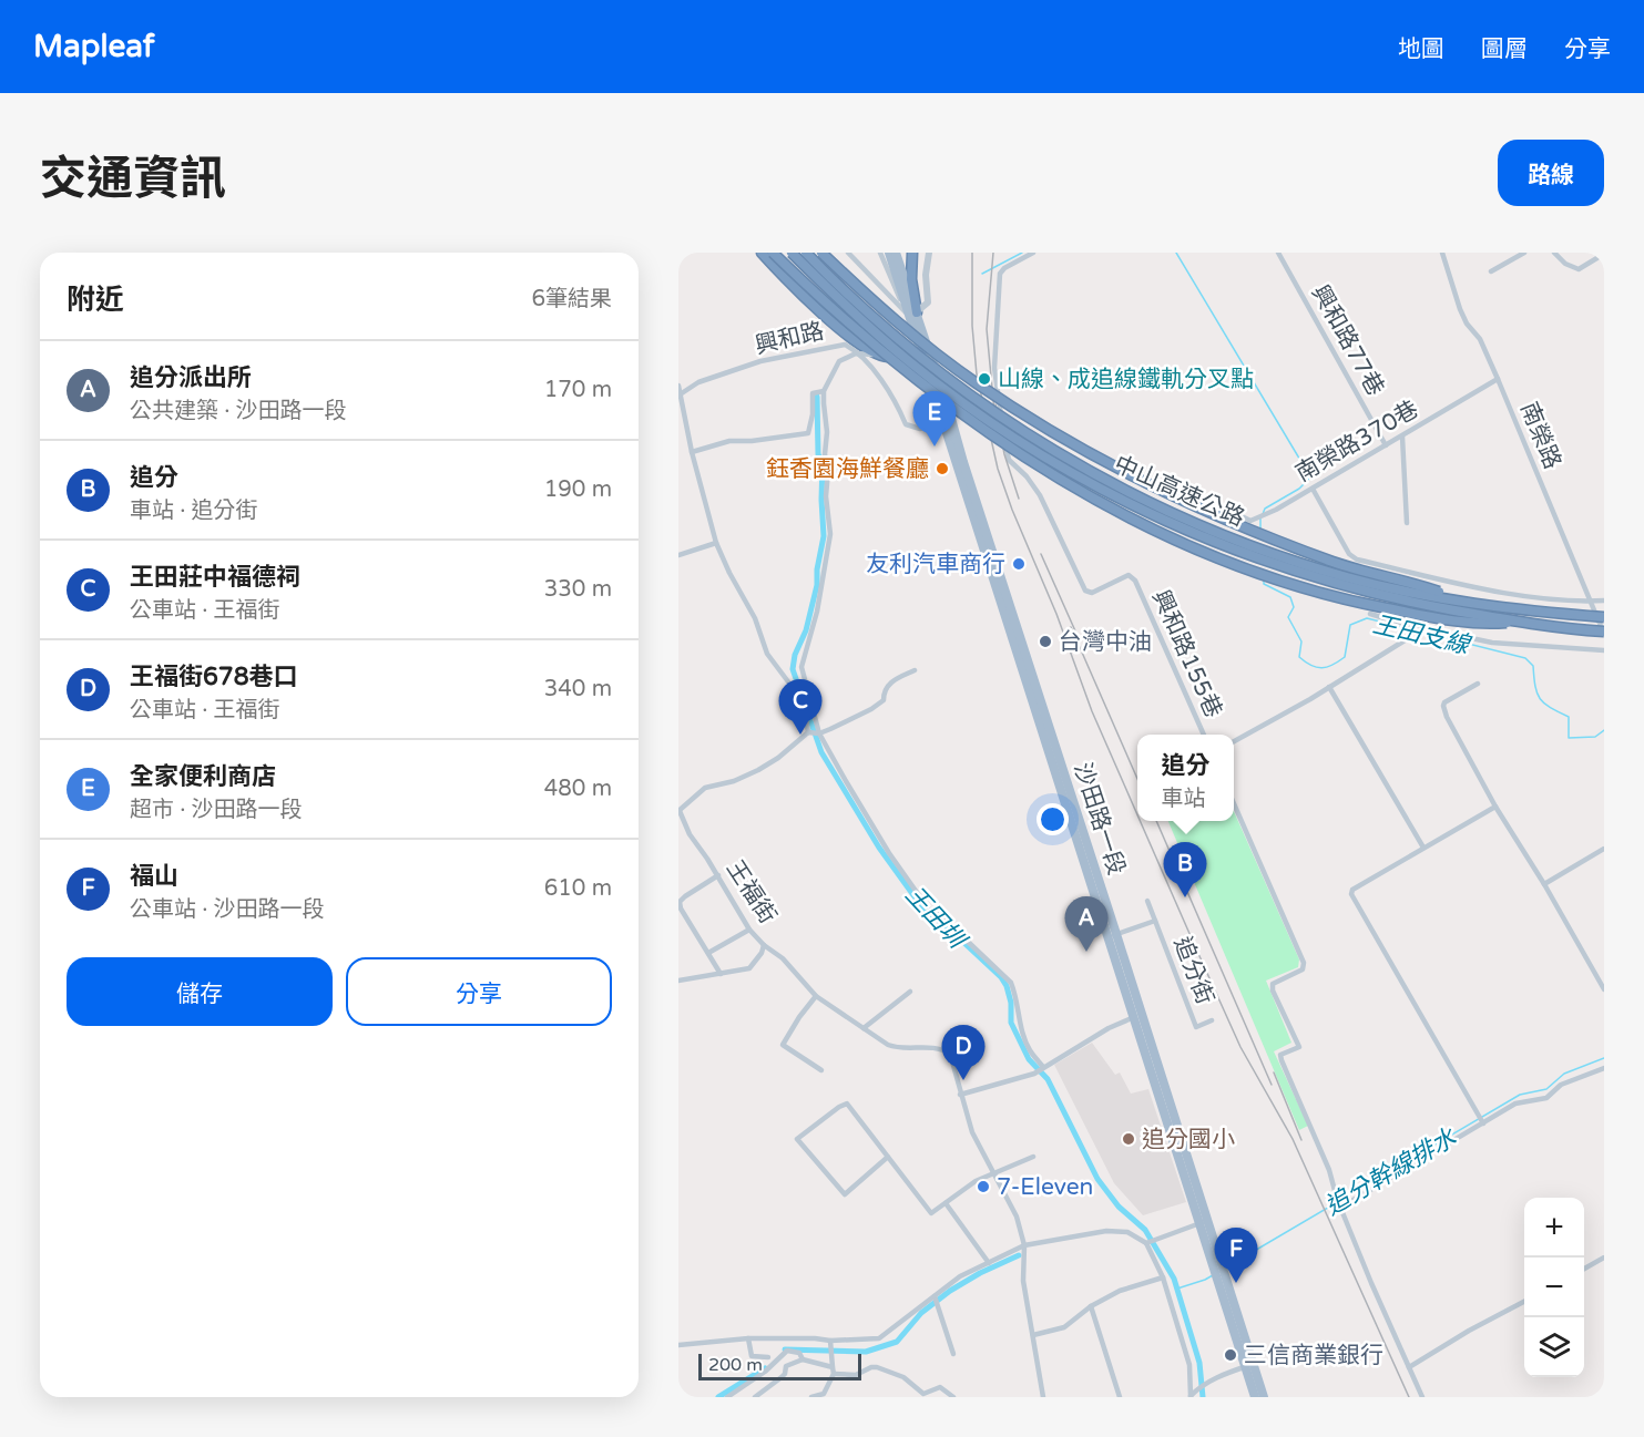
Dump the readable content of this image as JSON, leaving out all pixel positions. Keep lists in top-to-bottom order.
{
  "streets": {
    "highway": ["中山高速公路"],
    "main road": ["沙田路一段"],
    "street": [
      "興和路",
      "興和路77巷",
      "南榮路",
      "南榮路370巷",
      "興和路155巷",
      "王福街",
      "追分街"
    ]
  },
  "crossings": [
    ["興和路", "沙田路一段"],
    ["興和路77巷", "南榮路370巷"],
    ["南榮路", "南榮路370巷"],
    ["南榮路", "中山高速公路"],
    ["沙田路一段", "追分街"]
  ],
  "water": ["王田支線", "王田圳", "追分幹線排水"],
  "places": [
    "山線、成追線鐵軌分叉點",
    "鈺香園海鮮餐廳",
    "友利汽車商行",
    "台灣中油",
    "追分國小",
    "7-Eleven",
    "三信商業銀行"
  ],
  "scale_bar": "200 m",
  "page": {
    "header": "Mapleaf",
    "nav": ["地圖", "圖層", "分享"],
    "title": "交通資訊",
    "buttons": [
      "路線",
      ["儲存", "分享"]
    ],
    "heading": ["附近", "6筆結果"],
    "list": [
      {
        "mark": "A",
        "name": "追分派出所",
        "note": "公共建築 · 沙田路一段",
        "value": "170 m"
      },
      {
        "mark": "B",
        "name": "追分",
        "note": "車站 · 追分街",
        "value": "190 m"
      },
      {
        "mark": "C",
        "name": "王田莊中福德祠",
        "note": "公車站 · 王福街",
        "value": "330 m"
      },
      {
        "mark": "D",
        "name": "王福街678巷口",
        "note": "公車站 · 王福街",
        "value": "340 m"
      },
      {
        "mark": "E",
        "name": "全家便利商店",
        "note": "超市 · 沙田路一段",
        "value": "480 m"
      },
      {
        "mark": "F",
        "name": "福山",
        "note": "公車站 · 沙田路一段",
        "value": "610 m"
      }
    ],
    "pins": [
      "E",
      "C",
      "B",
      "A",
      "D",
      "F"
    ],
    "popup": ["追分", "車站"],
    "map_buttons": ["+", "−"],
    "scale": "200 m"
  }
}
